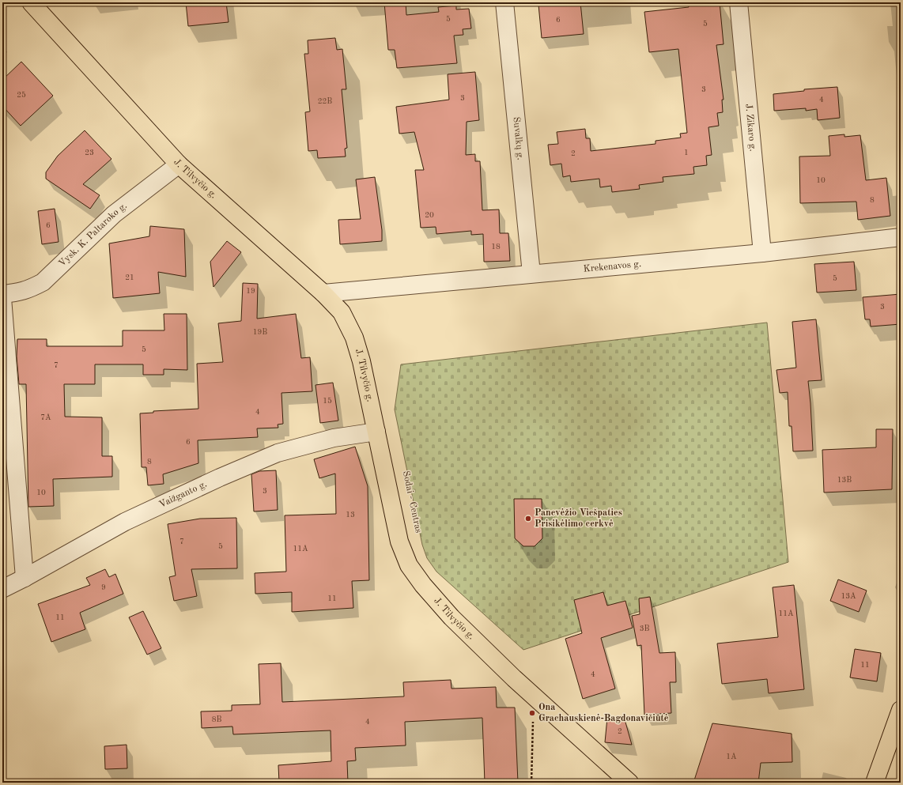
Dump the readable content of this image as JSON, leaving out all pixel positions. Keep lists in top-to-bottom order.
{
  "streets": {
    "main road": ["J. Tilvyčio g."],
    "street": [
      "J. Zikaro g.",
      "Suvalkų g.",
      "Vysk. K. Paltaroko g.",
      "Krekenavos g.",
      "Vaižganto g."
    ]
  },
  "crossings": [
    ["J. Zikaro g.", "Krekenavos g."],
    ["Suvalkų g.", "Krekenavos g."],
    ["J. Tilvyčio g.", "Vysk. K. Paltaroko g."],
    ["J. Tilvyčio g.", "Krekenavos g."],
    ["J. Tilvyčio g.", "Vaižganto g."]
  ],
  "places": ["Panevėžio Viešpaties Prisikėlimo cerkvė", "Ona Grachauskienė-Bagdonavičiūtė"],
  "house_numbers": [
    "5",
    "6",
    "5",
    "3",
    "25",
    "3",
    "4",
    "22B",
    "23",
    "1",
    "2",
    "10",
    "8",
    "20",
    "6",
    "18",
    "21",
    "5",
    "19",
    "3",
    "19B",
    "5",
    "7",
    "15",
    "4",
    "7A",
    "6",
    "8",
    "13B",
    "3",
    "10",
    "13",
    "7",
    "5",
    "11A",
    "9",
    "13A",
    "11",
    "11A",
    "11",
    "3B",
    "11",
    "4",
    "8B",
    "4",
    "2",
    "1A"
  ]
}
